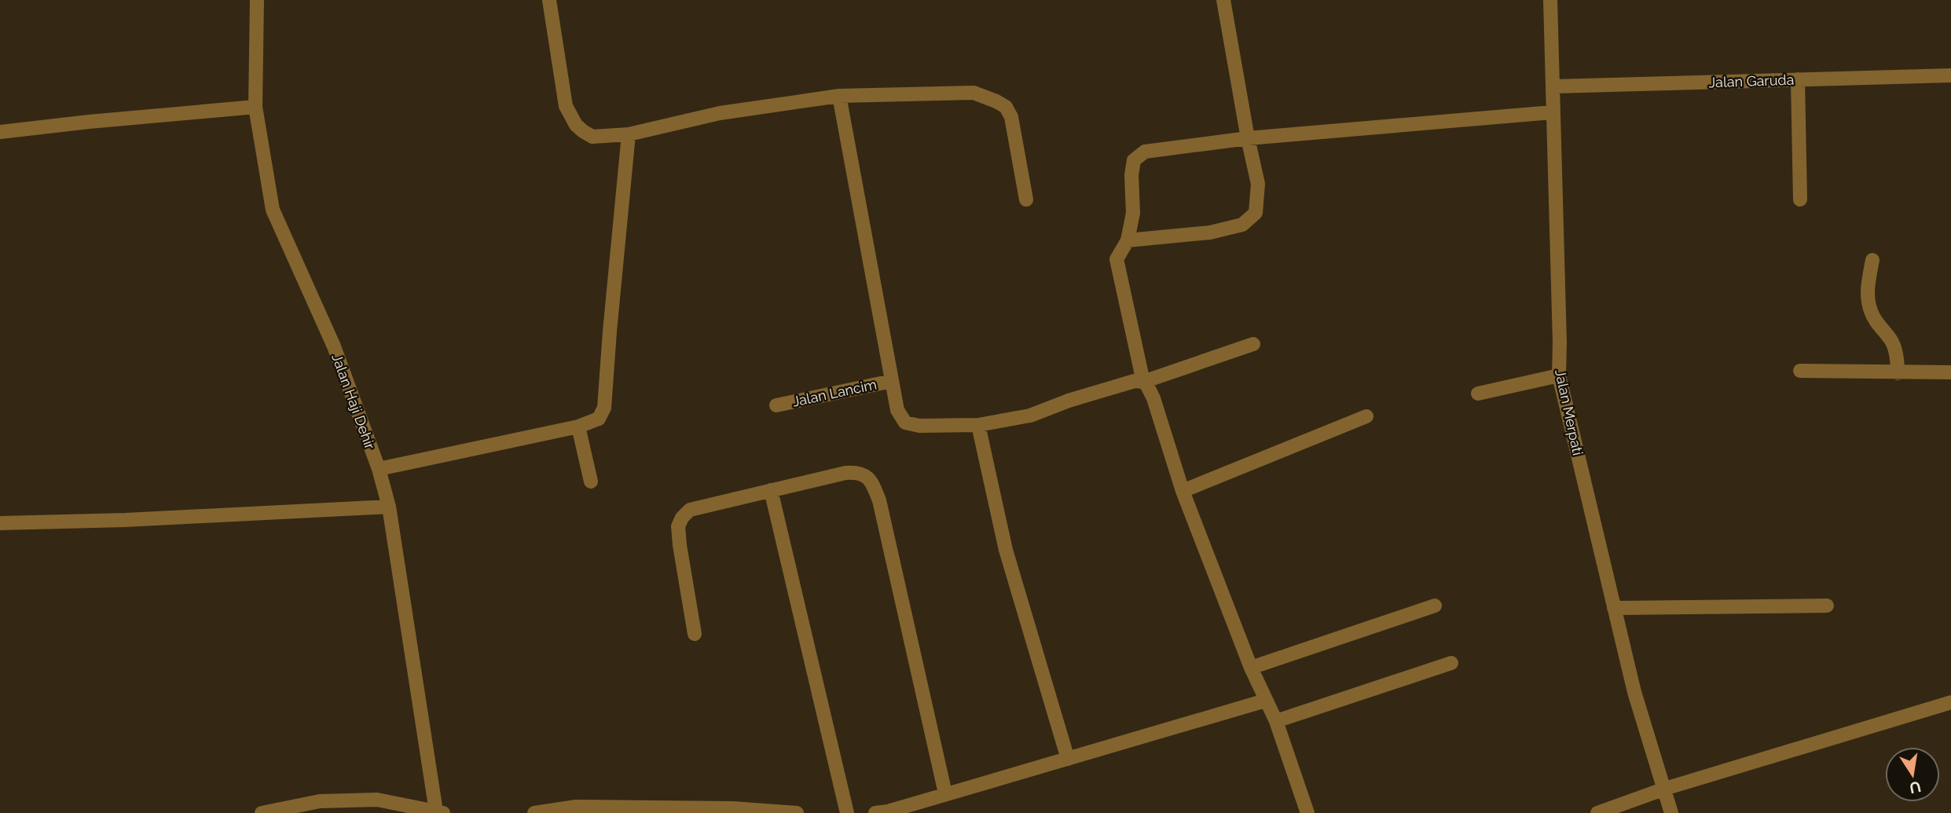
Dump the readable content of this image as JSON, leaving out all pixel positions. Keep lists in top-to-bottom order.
{
  "streets": {
    "street": [
      "Jalan Garuda",
      "Jalan Lancim",
      "Jalan Haji Dehir",
      "Jalan Merpati"
    ]
  },
  "crossings": [
    ["Jalan Garuda", "Jalan Merpati"]
  ],
  "north": "bottom"
}
